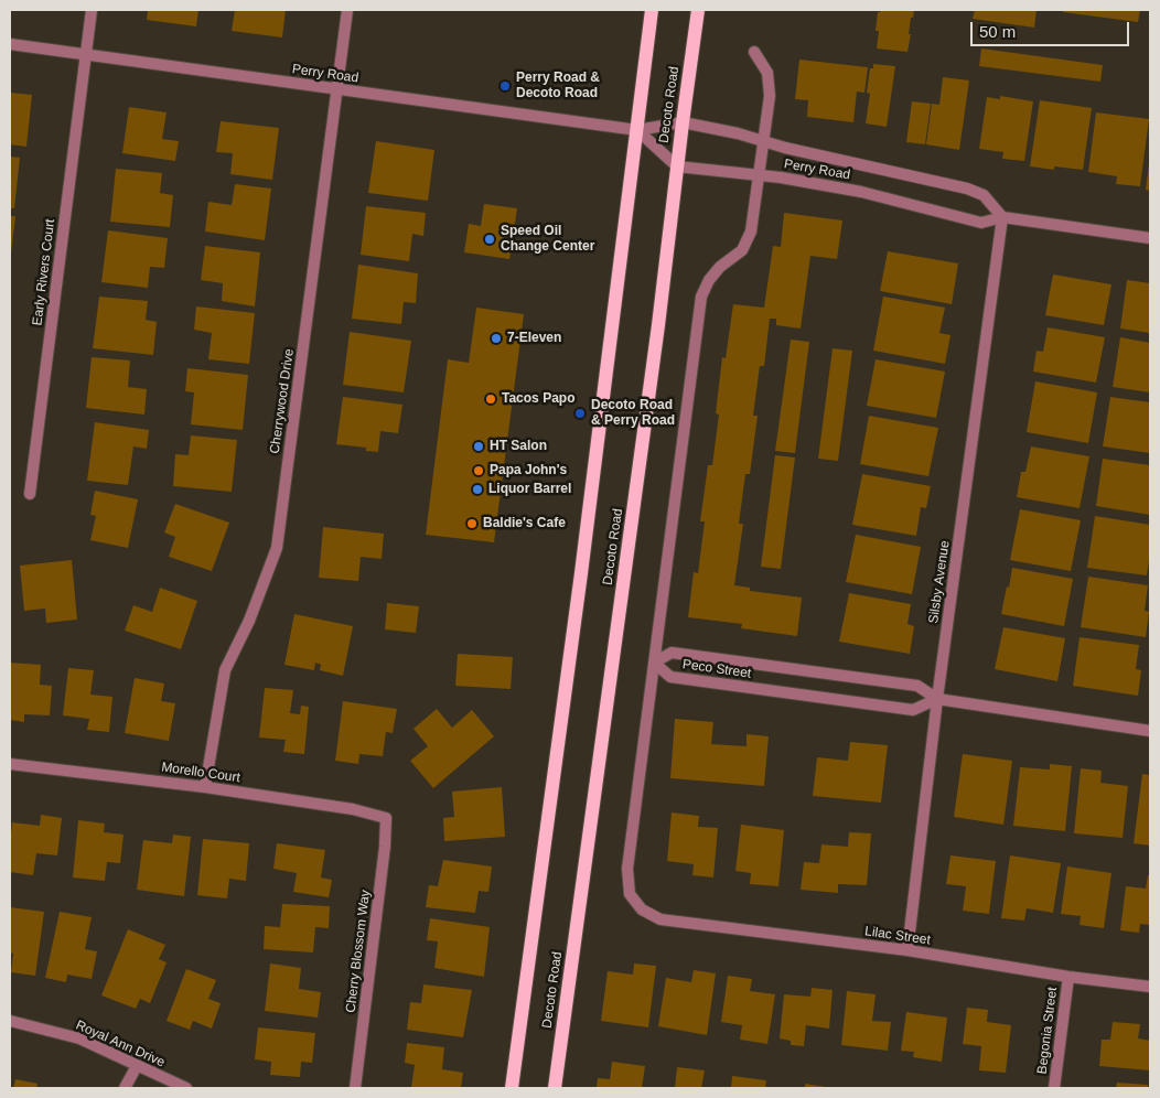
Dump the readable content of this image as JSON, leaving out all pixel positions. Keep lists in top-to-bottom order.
{
  "streets": {
    "main road": ["Decoto Road"],
    "street": [
      "Perry Road",
      "Early Rivers Court",
      "Cherrywood Drive",
      "Silsby Avenue",
      "Peco Street",
      "Morello Court",
      "Lilac Street",
      "Cherry Blossom Way",
      "Begonia Street",
      "Royal Ann Drive"
    ]
  },
  "crossings": [
    ["Perry Road", "Decoto Road"],
    ["Perry Road", "Early Rivers Court"],
    ["Perry Road", "Cherrywood Drive"],
    ["Perry Road", "Silsby Avenue"],
    ["Cherrywood Drive", "Morello Court"],
    ["Silsby Avenue", "Peco Street"],
    ["Silsby Avenue", "Lilac Street"],
    ["Peco Street", "Lilac Street"],
    ["Morello Court", "Cherry Blossom Way"],
    ["Lilac Street", "Begonia Street"]
  ],
  "places": [
    "Perry Road & Decoto Road",
    "Speed Oil Change Center",
    "7-Eleven",
    "Tacos Papo",
    "Decoto Road & Perry Road",
    "HT Salon",
    "Papa John's",
    "Liquor Barrel",
    "Baldie's Cafe"
  ],
  "scale_bar": "50 m"
}
